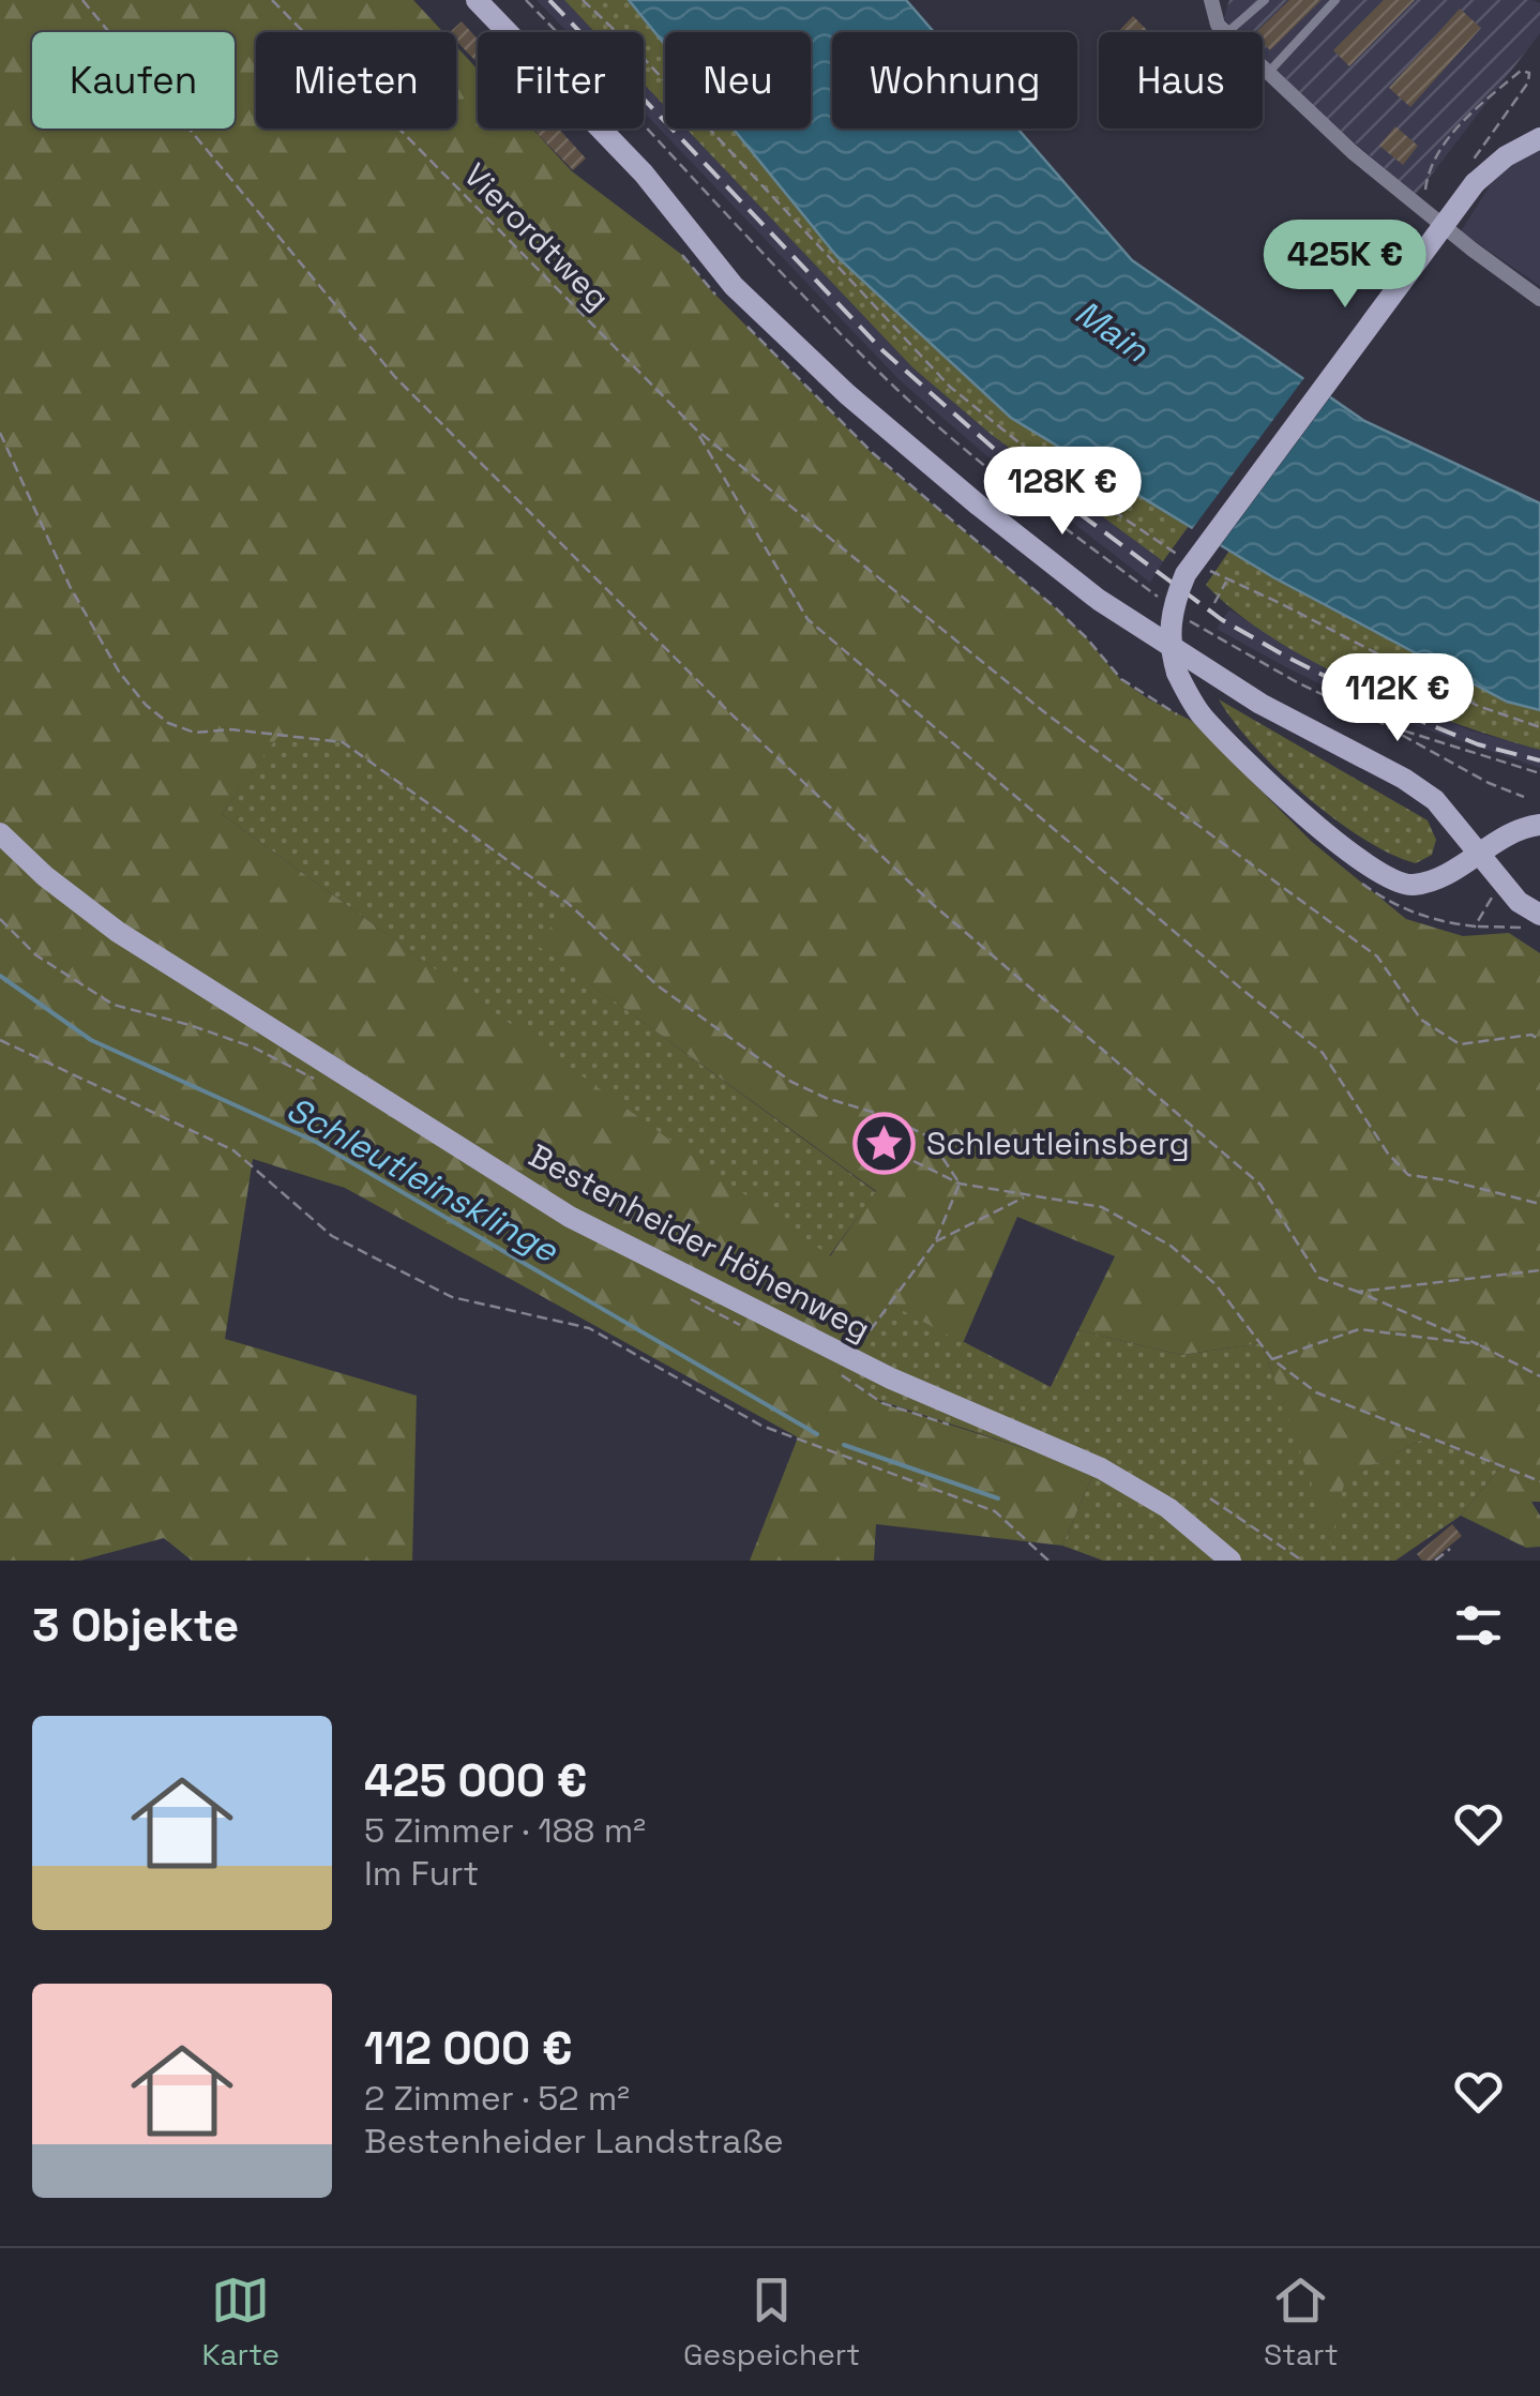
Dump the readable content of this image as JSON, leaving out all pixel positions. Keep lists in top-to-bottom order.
{
  "streets": {
    "main road": ["Bestenheider Höhenweg"],
    "path": ["Vierordtweg"]
  },
  "water": ["Main", "Schleutleinsklinge"],
  "places": {
    "place": ["Schleutleinsberg"]
  },
  "page": {
    "chip": [
      "Kaufen",
      "Mieten",
      "Filter",
      "Neu",
      "Wohnung",
      "Haus"
    ],
    "price": ["425K €", "128K €", "112K €"],
    "heading": "3 Objekte",
    "list": [
      {
        "name": "425 000 €",
        "note": "5 Zimmer · 188 m² · Im Furt"
      },
      {
        "name": "112 000 €",
        "note": "2 Zimmer · 52 m² · Bestenheider Landstraße"
      }
    ],
    "tabs": ["Karte", "Gespeichert", "Start"]
  }
}
